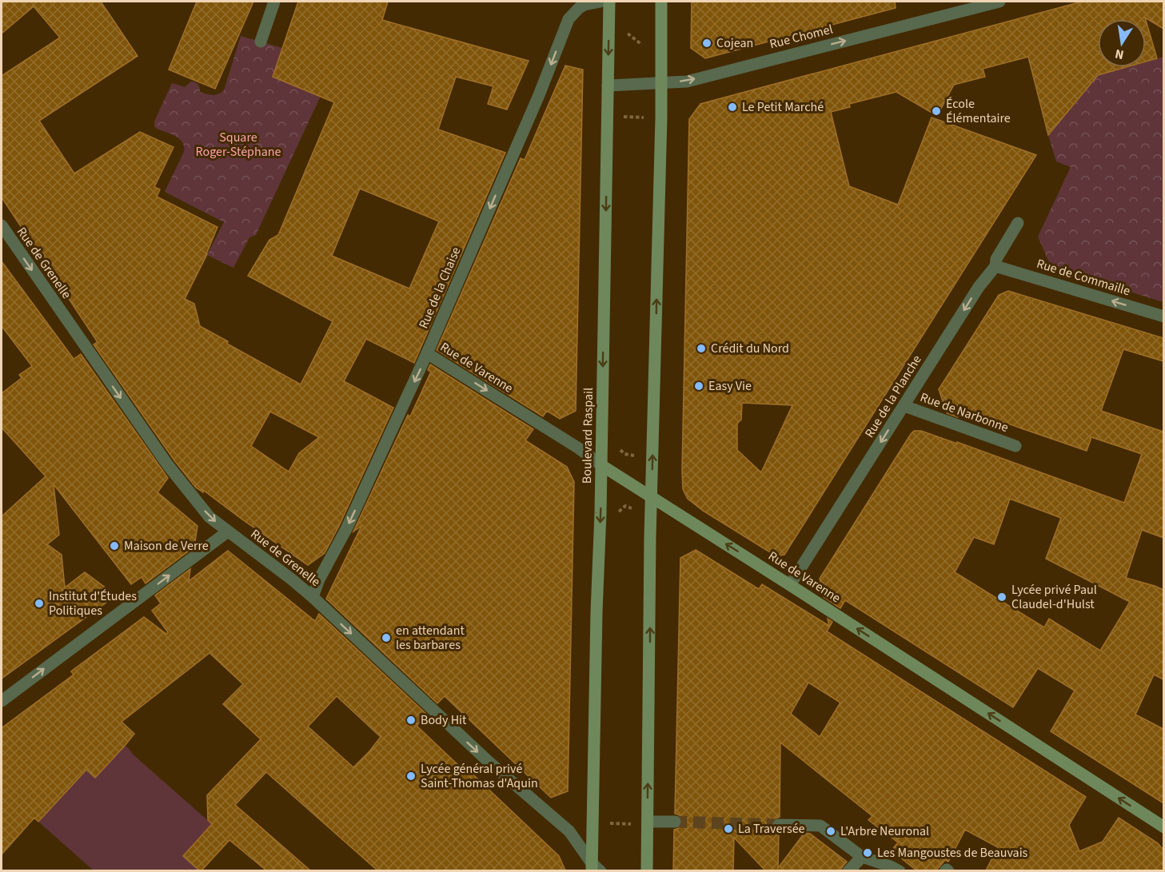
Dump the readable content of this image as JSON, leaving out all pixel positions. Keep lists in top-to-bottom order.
{
  "streets": {
    "main road": ["Rue de Varenne", "Boulevard Raspail"],
    "street": [
      "Rue Chomel",
      "Rue de Grenelle",
      "Rue de Commaille",
      "Rue de la Chaise",
      "Rue de la Planche",
      "Rue de Narbonne"
    ]
  },
  "crossings": [
    ["Rue Chomel", "Boulevard Raspail"],
    ["Rue de Grenelle", "Rue de la Chaise"],
    ["Rue de Grenelle", "Boulevard Raspail"],
    ["Rue de Commaille", "Rue de la Planche"],
    ["Rue de la Chaise", "Rue de Varenne"],
    ["Rue de Varenne", "Rue de la Planche"],
    ["Rue de Varenne", "Boulevard Raspail"],
    ["Rue de la Planche", "Rue de Narbonne"]
  ],
  "one_way": [
    "Rue Chomel",
    "Rue de Grenelle",
    "Rue de Commaille",
    "Rue de la Chaise",
    "Rue de la Planche"
  ],
  "parks": ["Square Roger-Stéphane"],
  "places": [
    "Cojean",
    "Le Petit Marché",
    "École Élémentaire",
    "Crédit du Nord",
    "Easy Vie",
    "Maison de Verre",
    "Lycée privé Paul Claudel-d'Hulst",
    "Institut d'Études Politiques",
    "en attendant les barbares",
    "Body Hit",
    "Lycée général privé Saint-Thomas d'Aquin",
    "La Traversée",
    "L'Arbre Neuronal",
    "Les Mangoustes de Beauvais"
  ],
  "north": "bottom"
}
